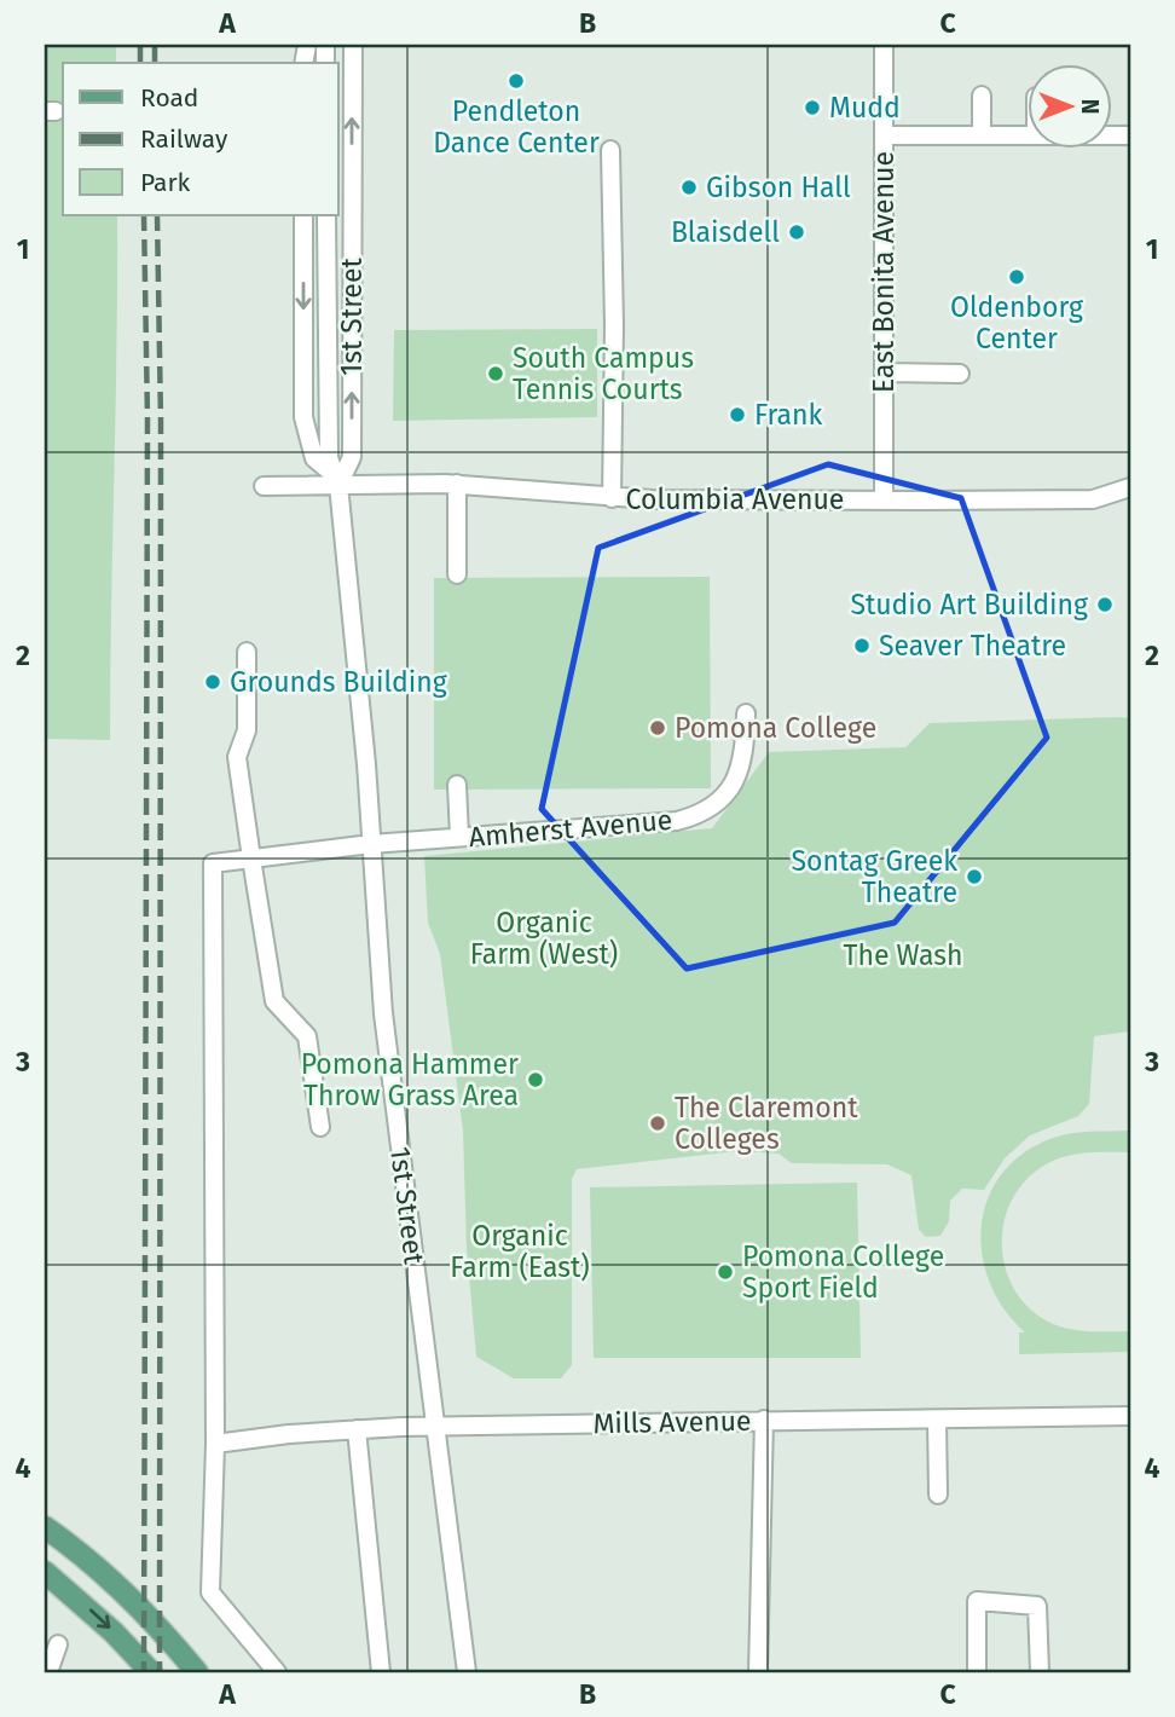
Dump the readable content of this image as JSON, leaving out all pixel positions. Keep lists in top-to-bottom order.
{
  "streets": {
    "street": [
      "East Bonita Avenue",
      "1st Street",
      "Columbia Avenue",
      "Amherst Avenue",
      "Mills Avenue"
    ]
  },
  "crossings": [
    ["East Bonita Avenue", "Columbia Avenue"],
    ["1st Street", "Columbia Avenue"],
    ["1st Street", "Amherst Avenue"],
    ["1st Street", "Mills Avenue"],
    ["Amherst Avenue", "Mills Avenue"]
  ],
  "parks": ["Organic Farm (West)", "The Wash", "Organic Farm (East)"],
  "places": [
    "Pendleton Dance Center",
    "Mudd",
    "Gibson Hall",
    "Blaisdell",
    "Oldenborg Center",
    "South Campus Tennis Courts",
    "Frank",
    "Studio Art Building",
    "Seaver Theatre",
    "Grounds Building",
    "Pomona College",
    "Sontag Greek Theatre",
    "Pomona Hammer Throw Grass Area",
    "The Claremont Colleges",
    "Pomona College Sport Field"
  ],
  "legend": ["Road", "Railway", "Park"],
  "north": "right",
  "grid": {
    "columns": ["A", "B", "C"],
    "rows": [
      "1",
      "2",
      "3",
      "4"
    ]
  }
}
